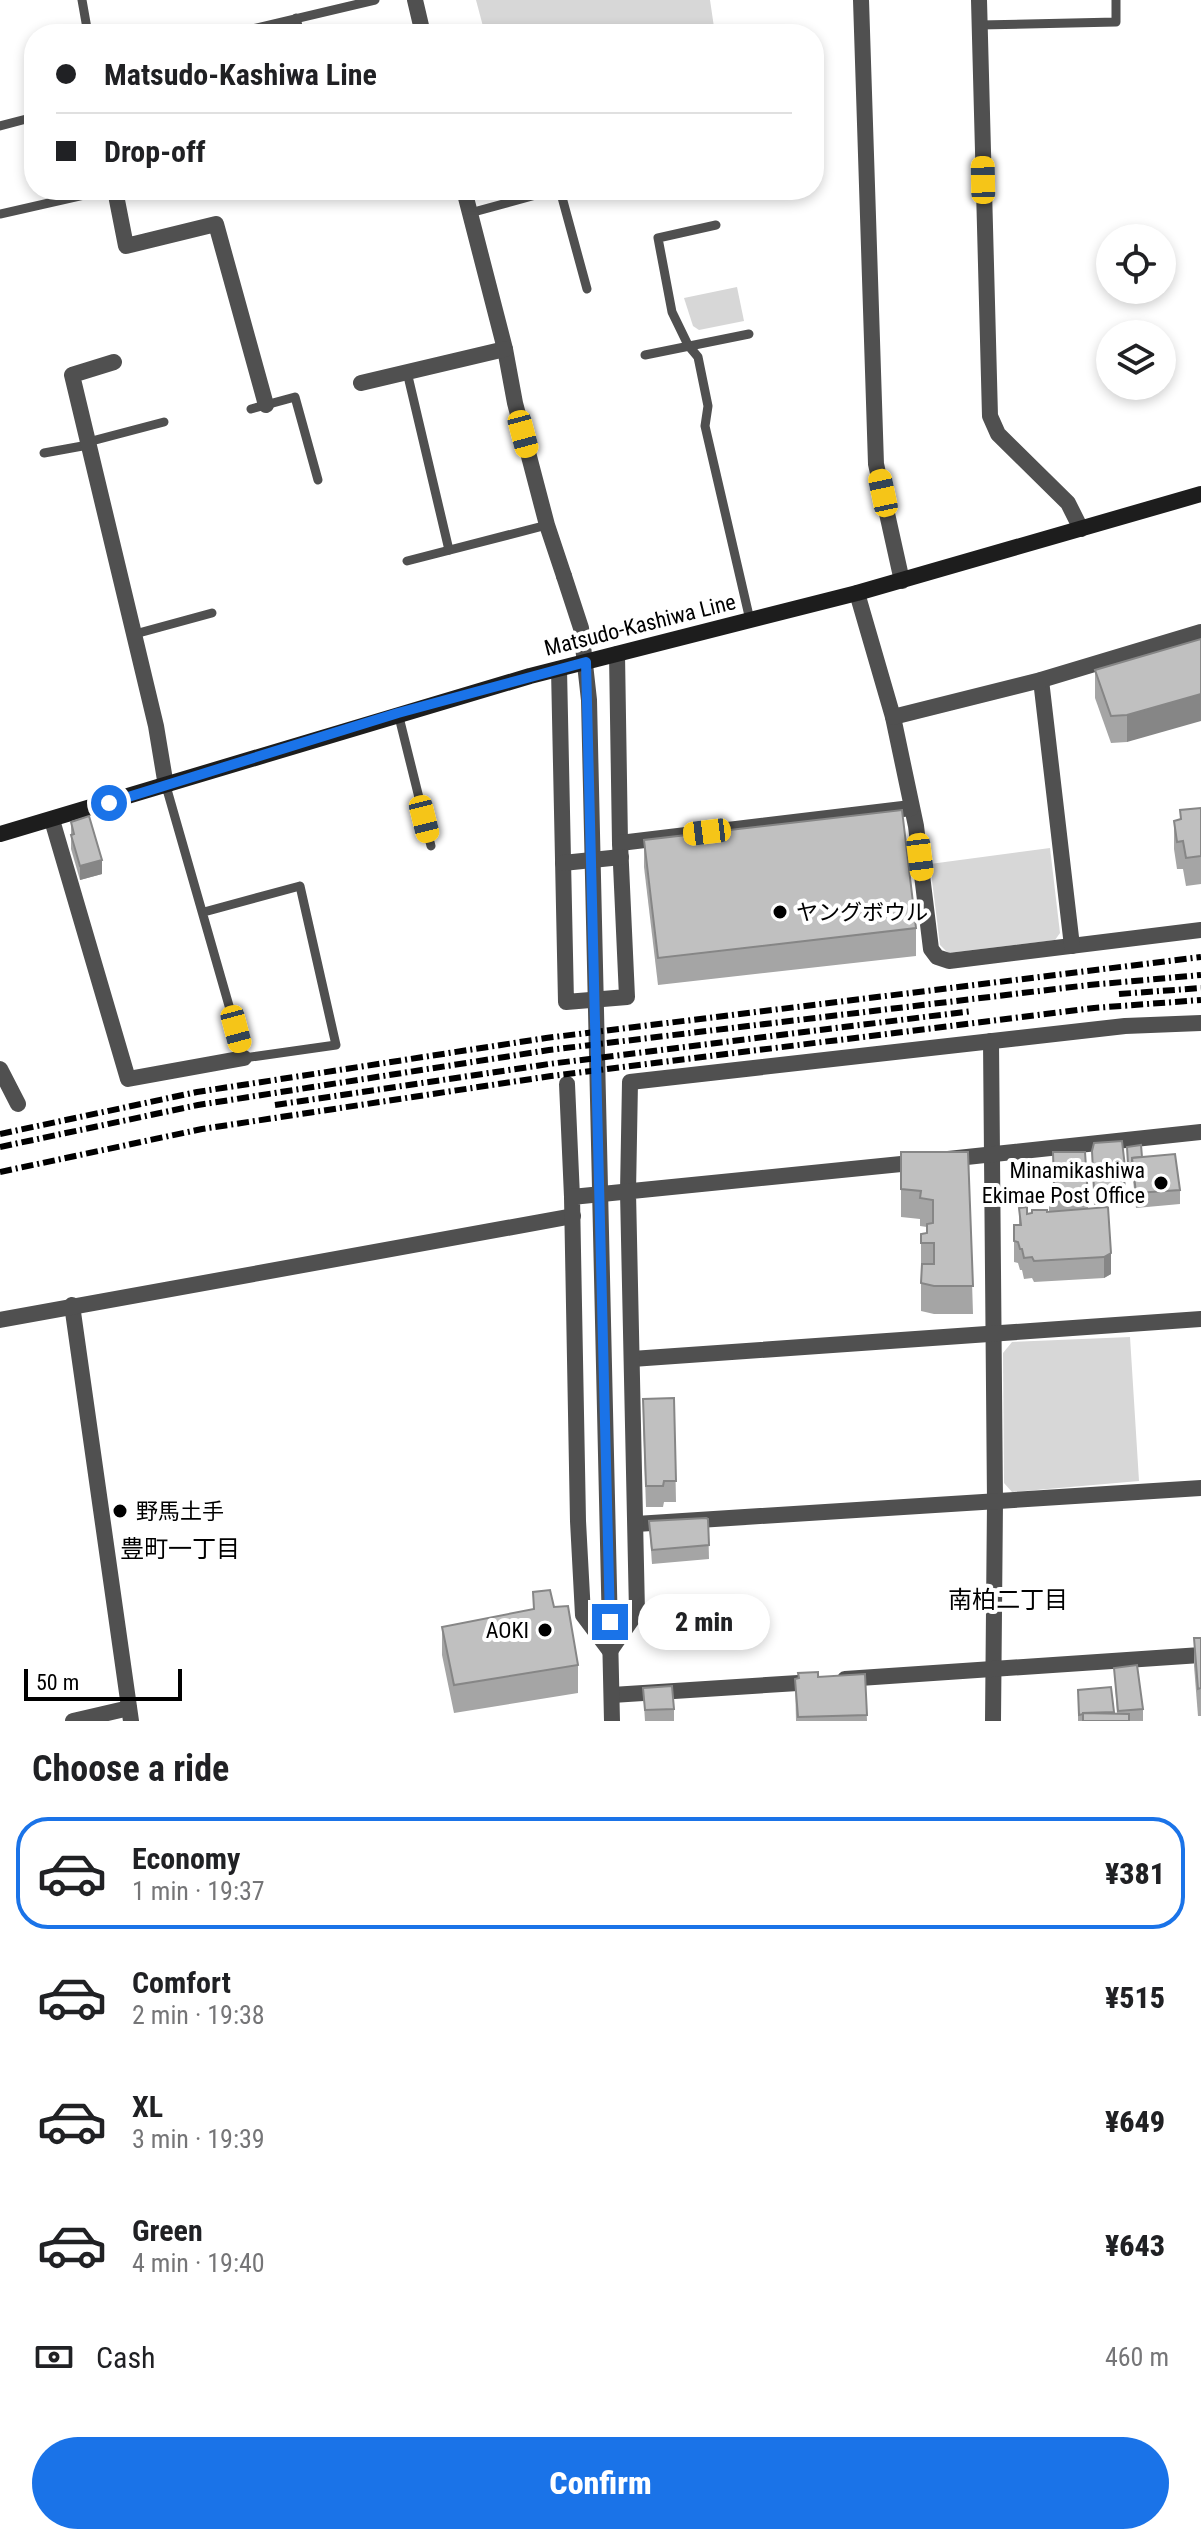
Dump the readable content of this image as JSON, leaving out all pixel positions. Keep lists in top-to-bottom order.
{
  "streets": {
    "main road": ["Matsudo-Kashiwa Line"]
  },
  "districts": ["豊町一丁目", "南柏二丁目"],
  "places": [
    "ヤングボウル",
    "Minamikashiwa Ekimae Post Office",
    "野馬土手",
    "AOKI"
  ],
  "scale_bar": "50 m",
  "page": {
    "banner": ["Matsudo-Kashiwa Line", "Drop-off"],
    "bubble": "2 min",
    "scale": "50 m",
    "heading": "Choose a ride",
    "list": [
      {
        "name": "Economy",
        "note": "1 min · 19:37",
        "value": "¥381"
      },
      {
        "name": "Comfort",
        "note": "2 min · 19:38",
        "value": "¥515"
      },
      {
        "name": "XL",
        "note": "3 min · 19:39",
        "value": "¥649"
      },
      {
        "name": "Green",
        "note": "4 min · 19:40",
        "value": "¥643"
      }
    ],
    "pay": ["Cash", "460 m"],
    "buttons": "Confirm"
  }
}
